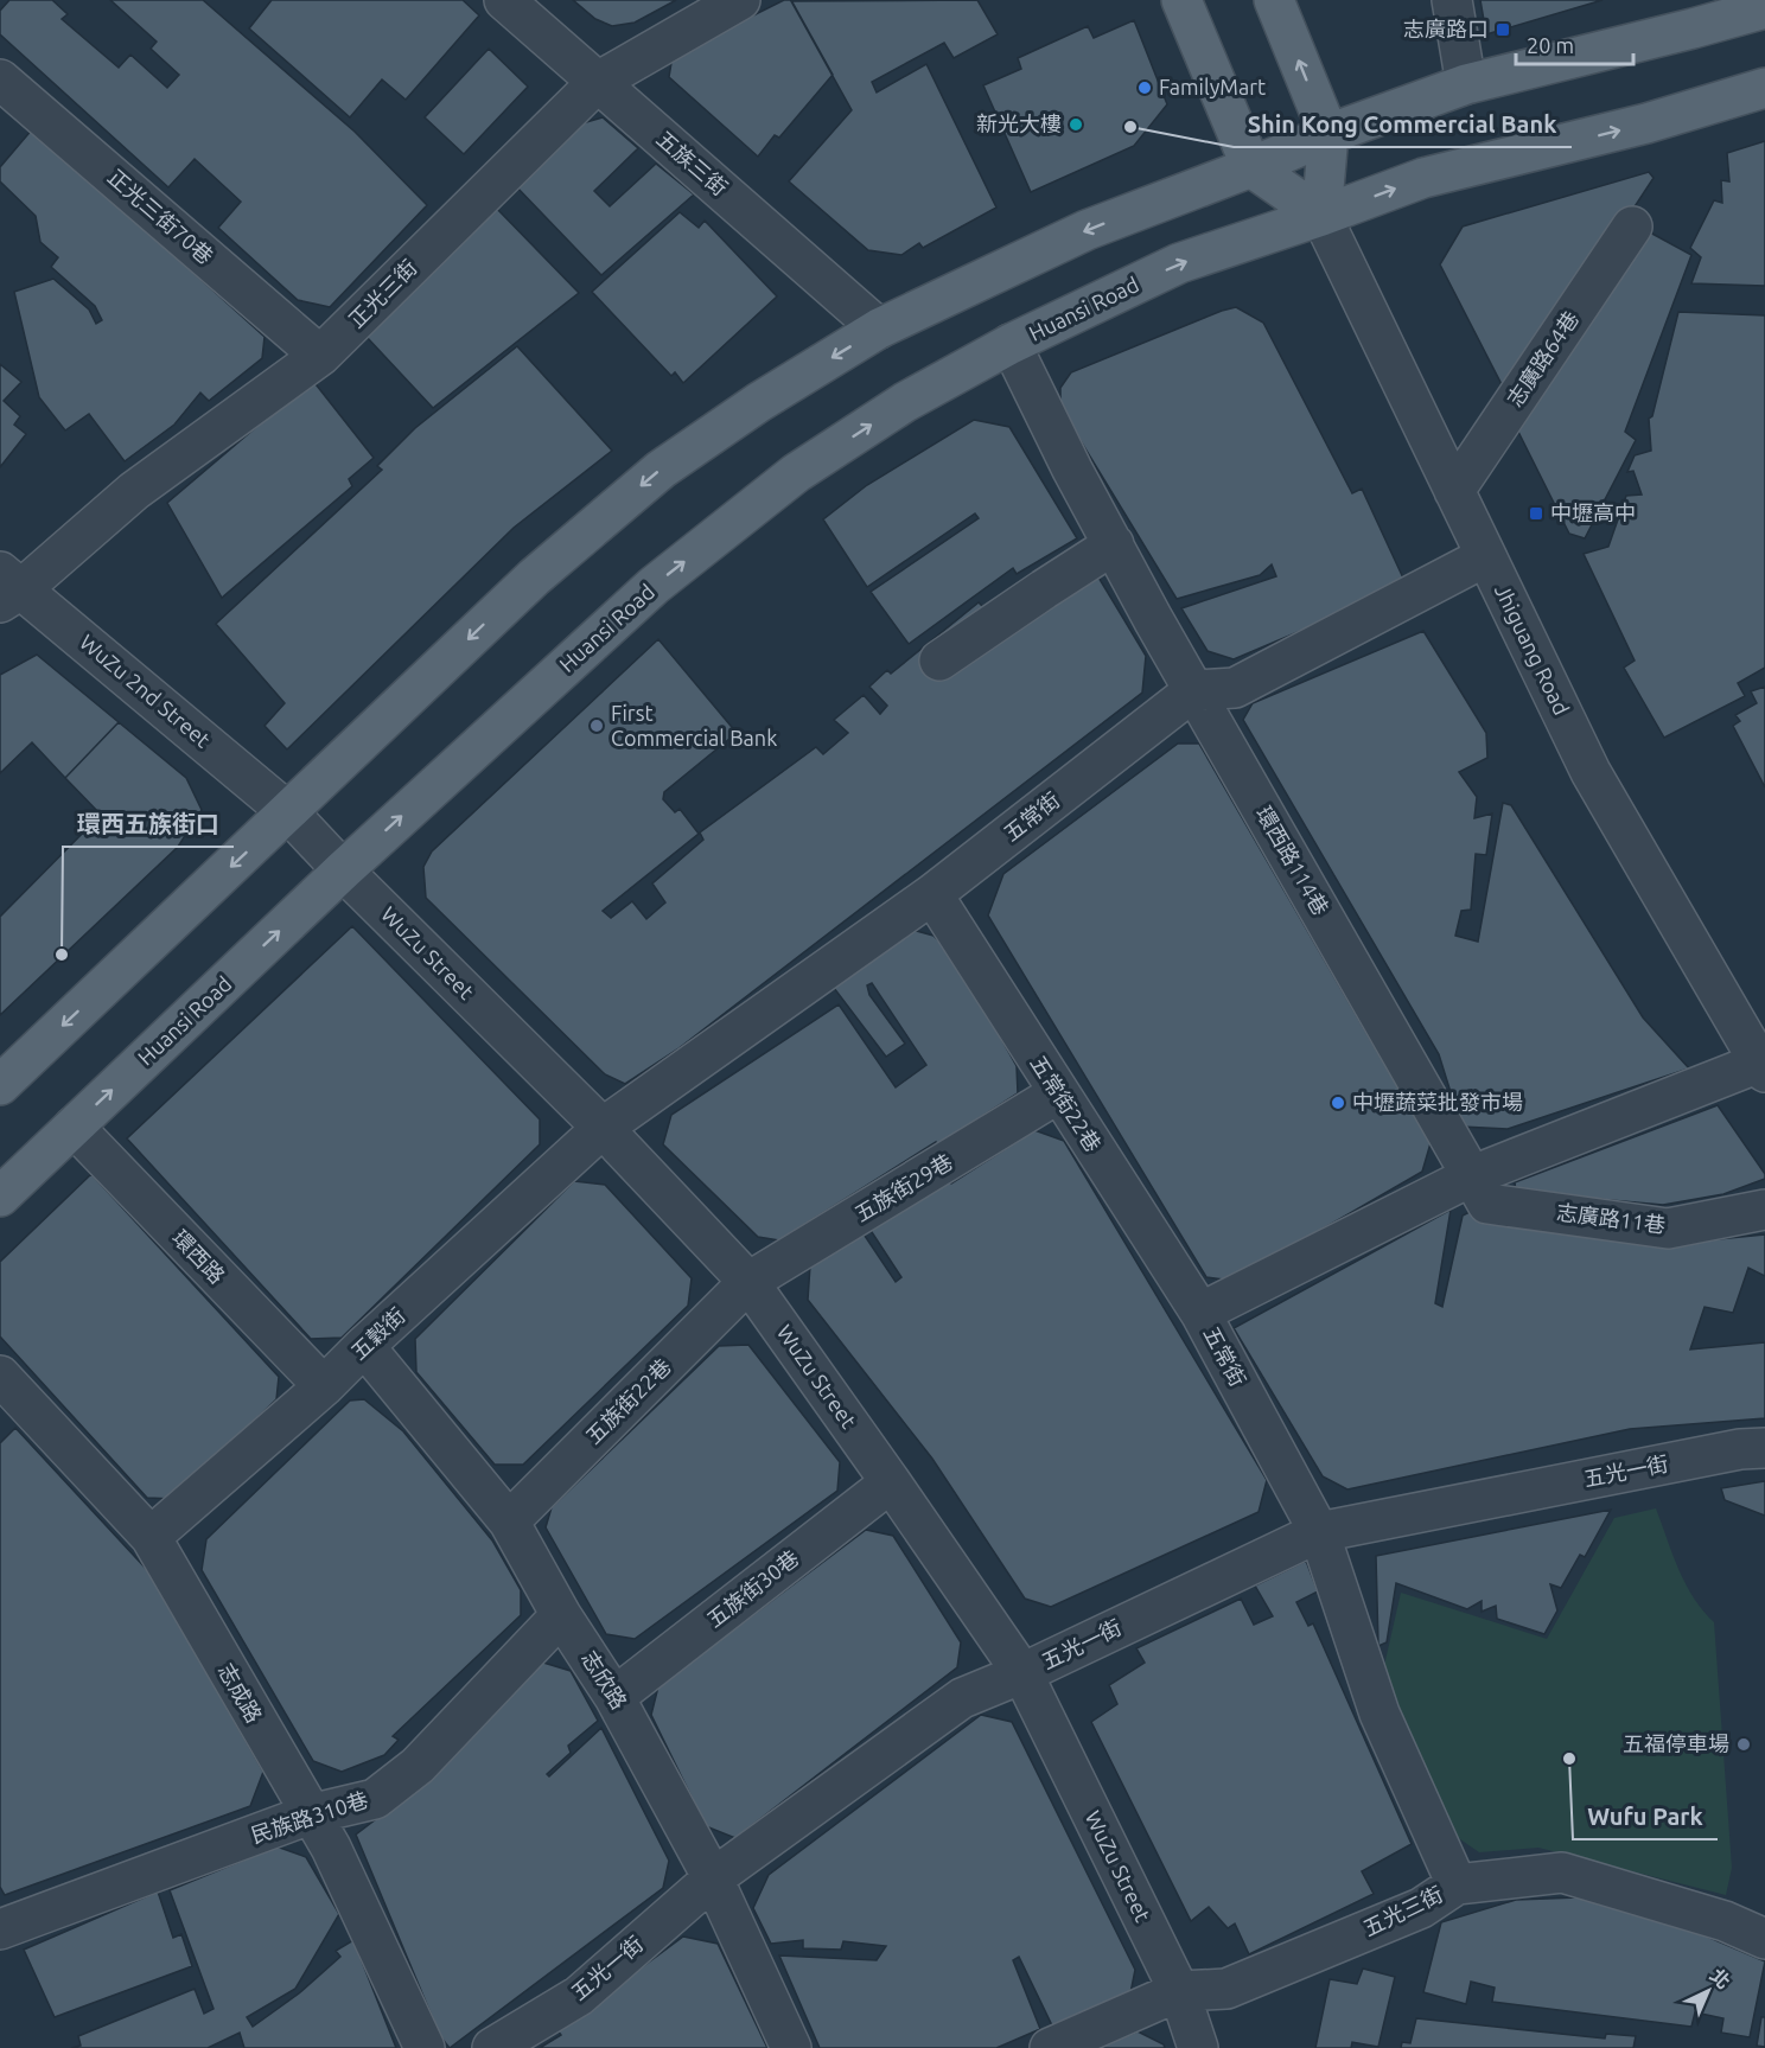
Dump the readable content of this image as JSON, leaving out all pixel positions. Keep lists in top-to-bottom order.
{
  "streets": {
    "main road": ["Huansi Road", "Jhiguang Road"],
    "street": [
      "五族三街",
      "正光三街70巷",
      "正光三街",
      "志廣路64巷",
      "WuZu 2nd Street",
      "五常街",
      "環西路114巷",
      "WuZu Street",
      "五常街22巷",
      "五族街29巷",
      "志廣路11巷",
      "環西路",
      "五穀街",
      "五族街22巷",
      "五光一街",
      "五族街30巷",
      "志欣路",
      "志成路",
      "民族路310巷",
      "五光三街"
    ]
  },
  "crossings": [
    ["五族三街", "正光三街"],
    ["正光三街70巷", "正光三街"],
    ["正光三街", "WuZu 2nd Street"],
    ["Huansi Road", "Jhiguang Road"],
    ["Huansi Road", "環西路114巷"],
    ["Huansi Road", "WuZu Street"],
    ["Huansi Road", "環西路"],
    ["志廣路64巷", "Jhiguang Road"],
    ["Jhiguang Road", "五常街"],
    ["WuZu 2nd Street", "WuZu Street"],
    ["五常街", "環西路114巷"],
    ["五常街", "WuZu Street"],
    ["五常街", "五常街22巷"],
    ["五常街", "志廣路11巷"],
    ["五常街", "五穀街"],
    ["五常街", "五光一街"],
    ["五常街", "五光三街"],
    ["環西路114巷", "志廣路11巷"],
    ["WuZu Street", "五族街29巷"],
    ["WuZu Street", "五穀街"],
    ["WuZu Street", "五族街22巷"],
    ["WuZu Street", "五光一街"],
    ["WuZu Street", "五族街30巷"],
    ["WuZu Street", "五光三街"],
    ["五常街22巷", "五族街29巷"],
    ["五族街29巷", "五族街22巷"],
    ["環西路", "五穀街"],
    ["五穀街", "志欣路"],
    ["五穀街", "志成路"],
    ["五族街22巷", "志欣路"],
    ["五光一街", "志欣路"],
    ["五族街30巷", "志欣路"],
    ["志欣路", "民族路310巷"],
    ["志成路", "民族路310巷"]
  ],
  "places": {
    "transit": ["志廣路口", "中壢高中"],
    "other": [
      "FamilyMart",
      "新光大樓",
      "Shin Kong Commercial Bank",
      "First Commercial Bank",
      "環西五族街口",
      "中壢蔬菜批發市場",
      "五福停車場",
      "Wufu Park"
    ]
  },
  "scale_bar": "20 m",
  "north": "top right"
}
